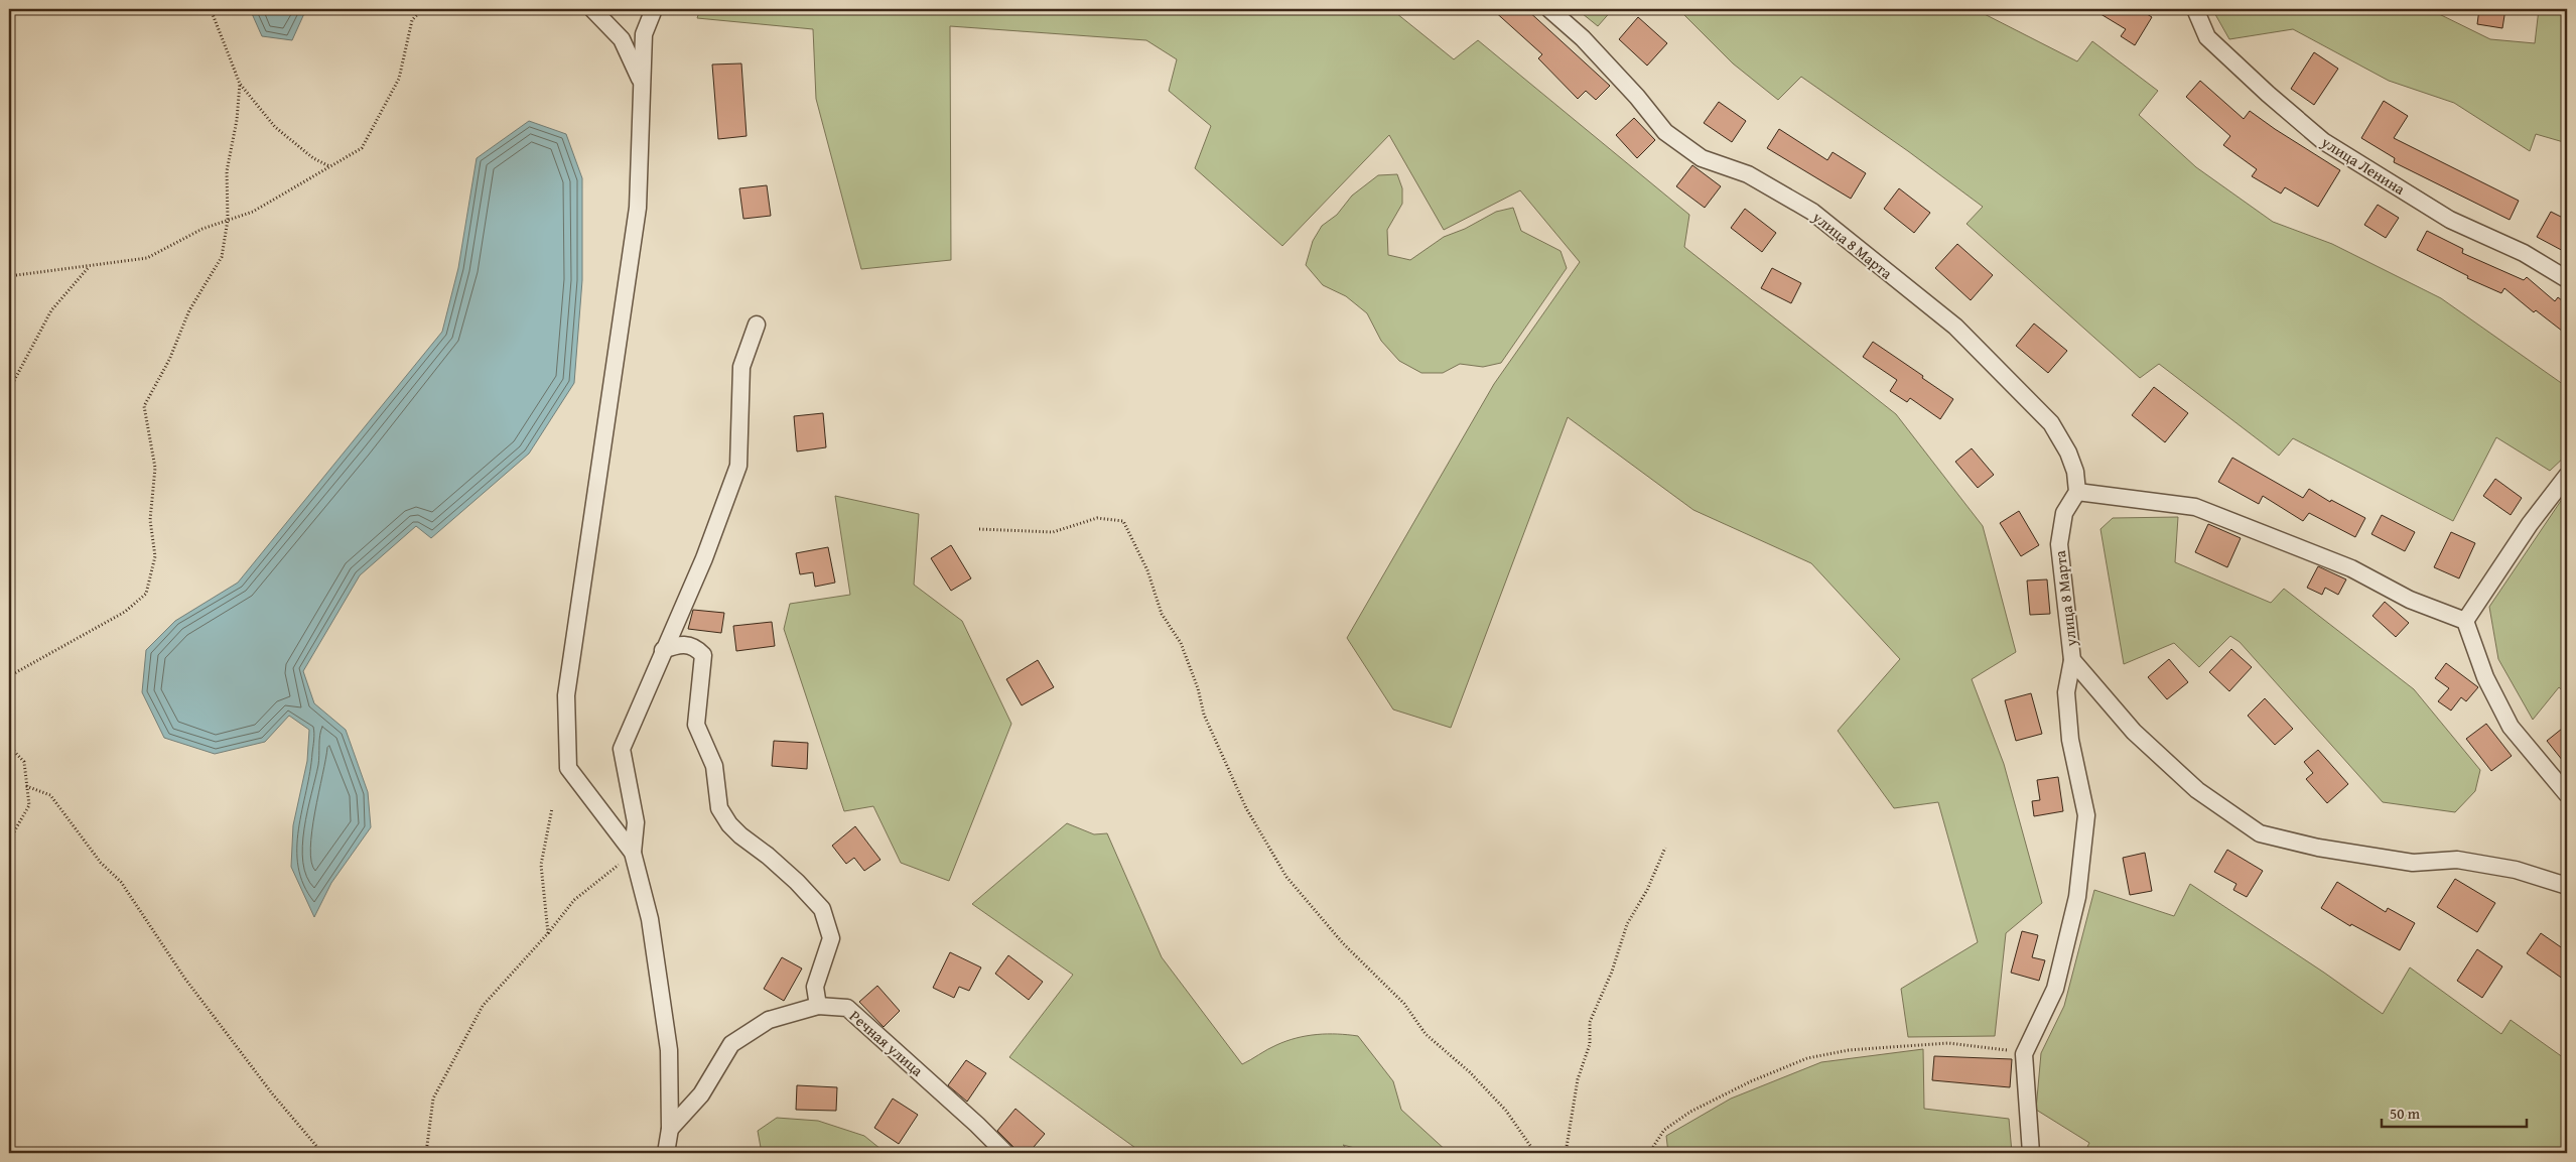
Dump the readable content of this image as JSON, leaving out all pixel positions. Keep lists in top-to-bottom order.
{
  "streets": {
    "street": ["улица Ленина", "улица 8 Марта", "Речная улица"]
  },
  "scale_bar": "50 m"
}
